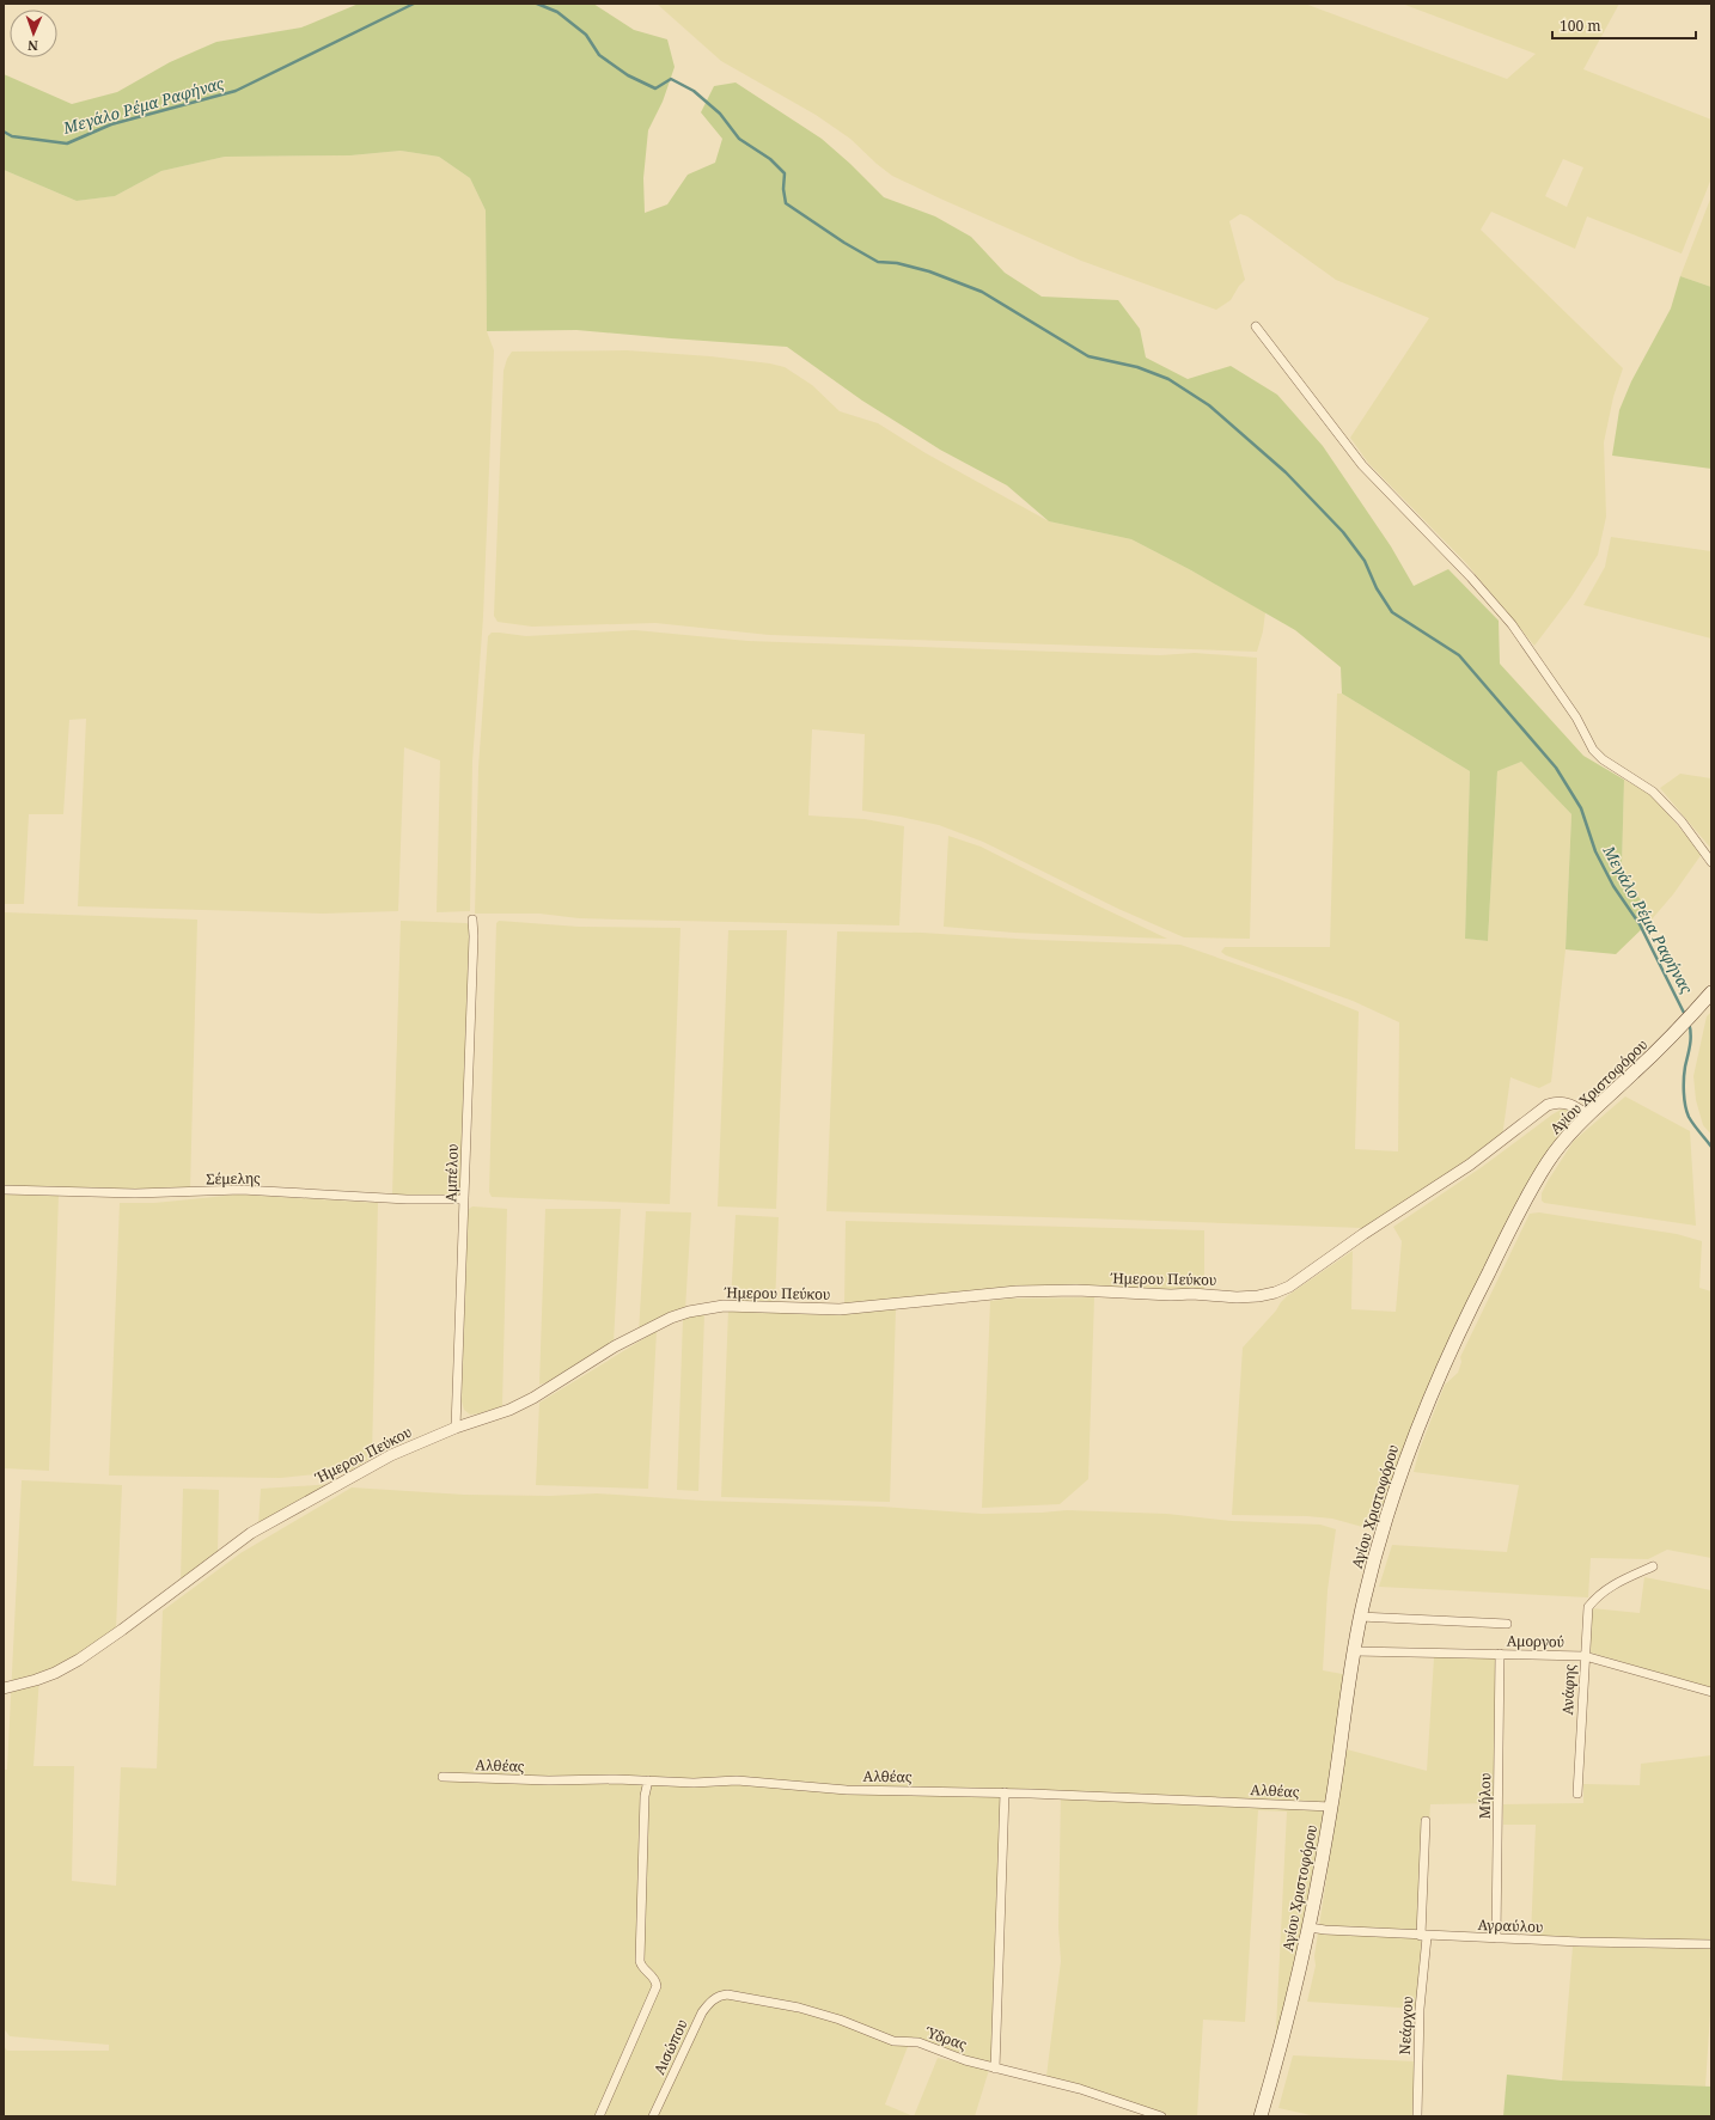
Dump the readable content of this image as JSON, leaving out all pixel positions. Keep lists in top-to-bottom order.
{
  "streets": {
    "main road": ["Αγίου Χριστοφόρου"],
    "street": [
      "Αμπέλου",
      "Σέμελης",
      "Ήμερου Πεύκου",
      "Αμοργού",
      "Ανάφης",
      "Αλθέας",
      "Μήλου",
      "Αγραύλου",
      "Νεάρχου",
      "Ύδρας",
      "Αισώπου"
    ]
  },
  "crossings": [
    ["Αγίου Χριστοφόρου", "Ήμερου Πεύκου"],
    ["Αγίου Χριστοφόρου", "Αμοργού"],
    ["Αγίου Χριστοφόρου", "Αλθέας"],
    ["Αγίου Χριστοφόρου", "Αγραύλου"],
    ["Αμπέλου", "Σέμελης"],
    ["Αμπέλου", "Ήμερου Πεύκου"],
    ["Αμοργού", "Ανάφης"],
    ["Αμοργού", "Μήλου"],
    ["Μήλου", "Αγραύλου"],
    ["Αγραύλου", "Νεάρχου"],
    ["Ύδρας", "Αισώπου"]
  ],
  "water": ["Μεγάλο Ρέμα Ραφήνας"],
  "scale_bar": "100 m",
  "north": "bottom"
}
